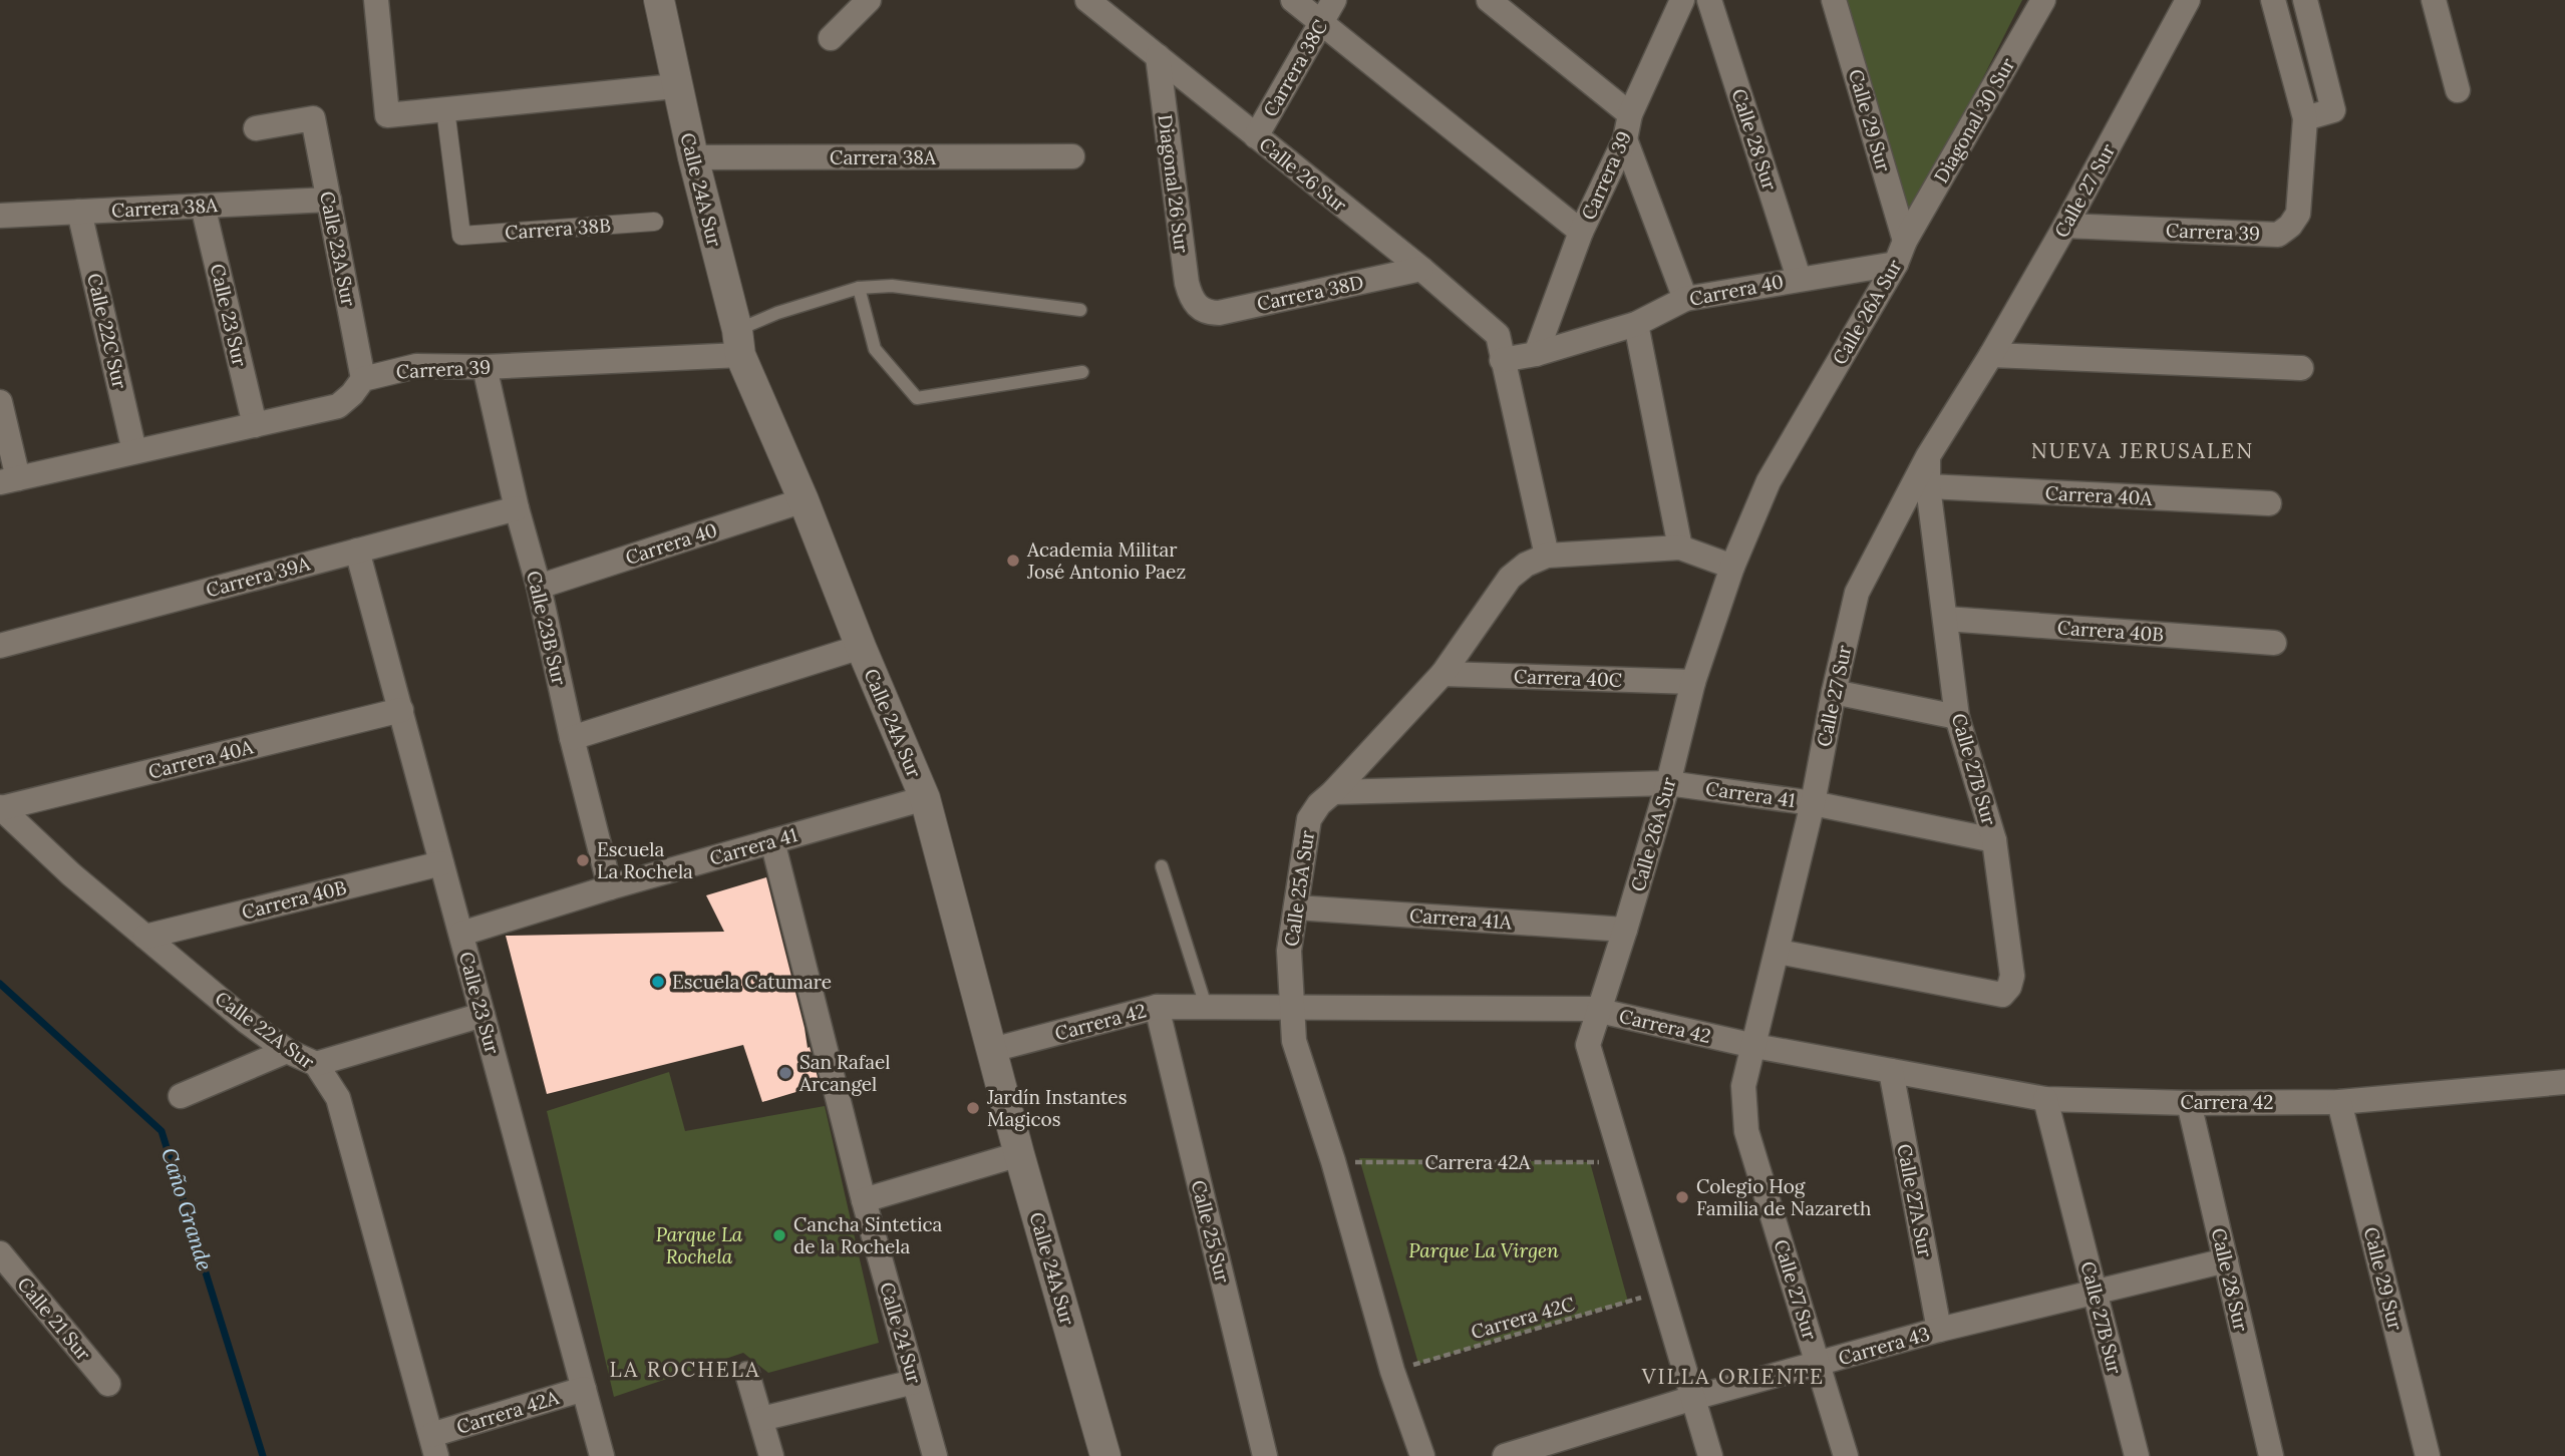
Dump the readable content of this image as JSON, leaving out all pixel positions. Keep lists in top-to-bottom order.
{
  "streets": {
    "street": [
      "Carrera 38C",
      "Calle 29 Sur",
      "Diagonal 30 Sur",
      "Calle 28 Sur",
      "Carrera 38A",
      "Calle 26 Sur",
      "Carrera 39",
      "Diagonal 26 Sur",
      "Calle 24A Sur",
      "Calle 27 Sur",
      "Carrera 38B",
      "Calle 23A Sur",
      "Carrera 40",
      "Carrera 38D",
      "Calle 26A Sur",
      "Calle 23 Sur",
      "Calle 22C Sur",
      "Carrera 40A",
      "Carrera 39A",
      "Calle 23B Sur",
      "Carrera 40B",
      "Carrera 40C",
      "Calle 27B Sur",
      "Carrera 41",
      "Calle 25A Sur",
      "Carrera 41A",
      "Carrera 42",
      "Calle 22A Sur",
      "Carrera 42A",
      "Calle 27A Sur",
      "Calle 25 Sur",
      "Calle 21 Sur",
      "Calle 24 Sur",
      "Carrera 43"
    ],
    "path": ["Carrera 42C"]
  },
  "crossings": [
    ["Carrera 38C", "Calle 26 Sur"],
    ["Calle 29 Sur", "Diagonal 30 Sur"],
    ["Calle 29 Sur", "Carrera 40"],
    ["Calle 29 Sur", "Calle 26A Sur"],
    ["Calle 29 Sur", "Carrera 42"],
    ["Diagonal 30 Sur", "Carrera 40"],
    ["Diagonal 30 Sur", "Calle 26A Sur"],
    ["Calle 28 Sur", "Carrera 40"],
    ["Calle 28 Sur", "Carrera 42"],
    ["Calle 28 Sur", "Carrera 43"],
    ["Carrera 38A", "Calle 24A Sur"],
    ["Carrera 38A", "Calle 23A Sur"],
    ["Carrera 38A", "Calle 23 Sur"],
    ["Carrera 38A", "Calle 22C Sur"],
    ["Calle 26 Sur", "Diagonal 26 Sur"],
    ["Calle 26 Sur", "Carrera 40"],
    ["Calle 26 Sur", "Carrera 38D"],
    ["Carrera 39", "Calle 24A Sur"],
    ["Carrera 39", "Calle 27 Sur"],
    ["Carrera 39", "Calle 23A Sur"],
    ["Carrera 39", "Carrera 40"],
    ["Carrera 39", "Calle 23B Sur"],
    ["Diagonal 26 Sur", "Carrera 38D"],
    ["Calle 24A Sur", "Carrera 40"],
    ["Calle 24A Sur", "Carrera 41"],
    ["Calle 24A Sur", "Carrera 42"],
    ["Calle 27 Sur", "Calle 27B Sur"],
    ["Calle 27 Sur", "Carrera 41"],
    ["Calle 27 Sur", "Carrera 42"],
    ["Calle 27 Sur", "Carrera 43"],
    ["Carrera 40", "Calle 26A Sur"],
    ["Carrera 40", "Calle 23B Sur"],
    ["Calle 26A Sur", "Carrera 40C"],
    ["Calle 26A Sur", "Carrera 41"],
    ["Calle 26A Sur", "Carrera 41A"],
    ["Calle 26A Sur", "Carrera 42"],
    ["Calle 26A Sur", "Carrera 42A"],
    ["Calle 26A Sur", "Carrera 42C"],
    ["Calle 26A Sur", "Carrera 43"],
    ["Calle 23 Sur", "Carrera 40A"],
    ["Calle 23 Sur", "Carrera 39A"],
    ["Calle 23 Sur", "Carrera 40B"],
    ["Calle 23 Sur", "Carrera 41"],
    ["Calle 23 Sur", "Carrera 42A"],
    ["Carrera 40A", "Calle 27B Sur"],
    ["Carrera 40A", "Calle 22A Sur"],
    ["Carrera 39A", "Calle 23B Sur"],
    ["Calle 23B Sur", "Carrera 41"],
    ["Carrera 40B", "Calle 27B Sur"],
    ["Carrera 40B", "Calle 22A Sur"],
    ["Carrera 40C", "Calle 25A Sur"],
    ["Calle 27B Sur", "Carrera 41"],
    ["Calle 27B Sur", "Carrera 42"],
    ["Calle 27B Sur", "Carrera 43"],
    ["Carrera 41", "Calle 25A Sur"],
    ["Carrera 41", "Calle 24 Sur"],
    ["Calle 25A Sur", "Carrera 41A"],
    ["Calle 25A Sur", "Carrera 42"],
    ["Calle 25A Sur", "Carrera 42A"],
    ["Calle 25A Sur", "Carrera 42C"],
    ["Carrera 42", "Calle 27A Sur"],
    ["Carrera 42", "Calle 25 Sur"],
    ["Calle 22A Sur", "Carrera 42A"],
    ["Calle 27A Sur", "Carrera 43"]
  ],
  "districts": ["NUEVA JERUSALEN", "LA ROCHELA", "VILLA ORIENTE"],
  "water": ["Caño Grande"],
  "parks": ["Parque La Rochela", "Parque La Virgen"],
  "places": [
    "Academia Militar José Antonio Paez",
    "Escuela La Rochela",
    "Escuela Catumare",
    "San Rafael Arcangel",
    "Jardín Instantes Magicos",
    "Colegio Hog Familia de Nazareth",
    "Cancha Sintetica de la Rochela"
  ]
}
